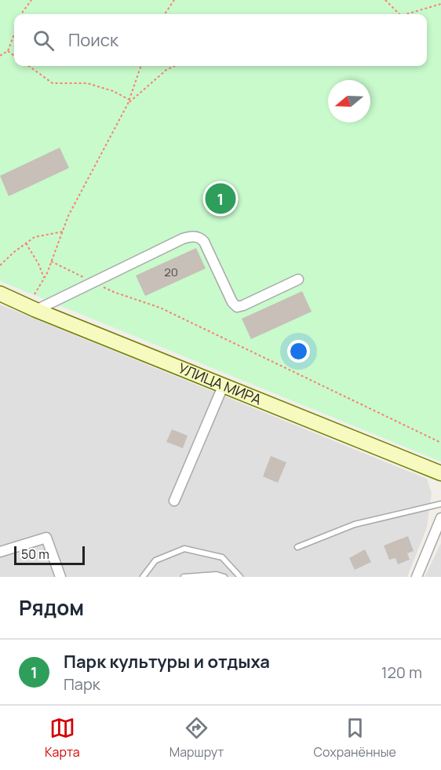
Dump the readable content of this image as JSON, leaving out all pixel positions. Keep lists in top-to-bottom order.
{
  "streets": {
    "street": ["УЛИЦА МИРА"]
  },
  "house_numbers": ["20"],
  "scale_bar": "50 m",
  "north": "left",
  "page": {
    "search": "Поиск",
    "pins": "1",
    "scale": "50 m",
    "heading": "Рядом",
    "list": [
      {
        "mark": "1",
        "name": "Парк культуры и отдыха",
        "note": "Парк",
        "value": "120 m"
      }
    ],
    "nav": ["Карта", "Маршрут", "Сохранённые"]
  }
}
